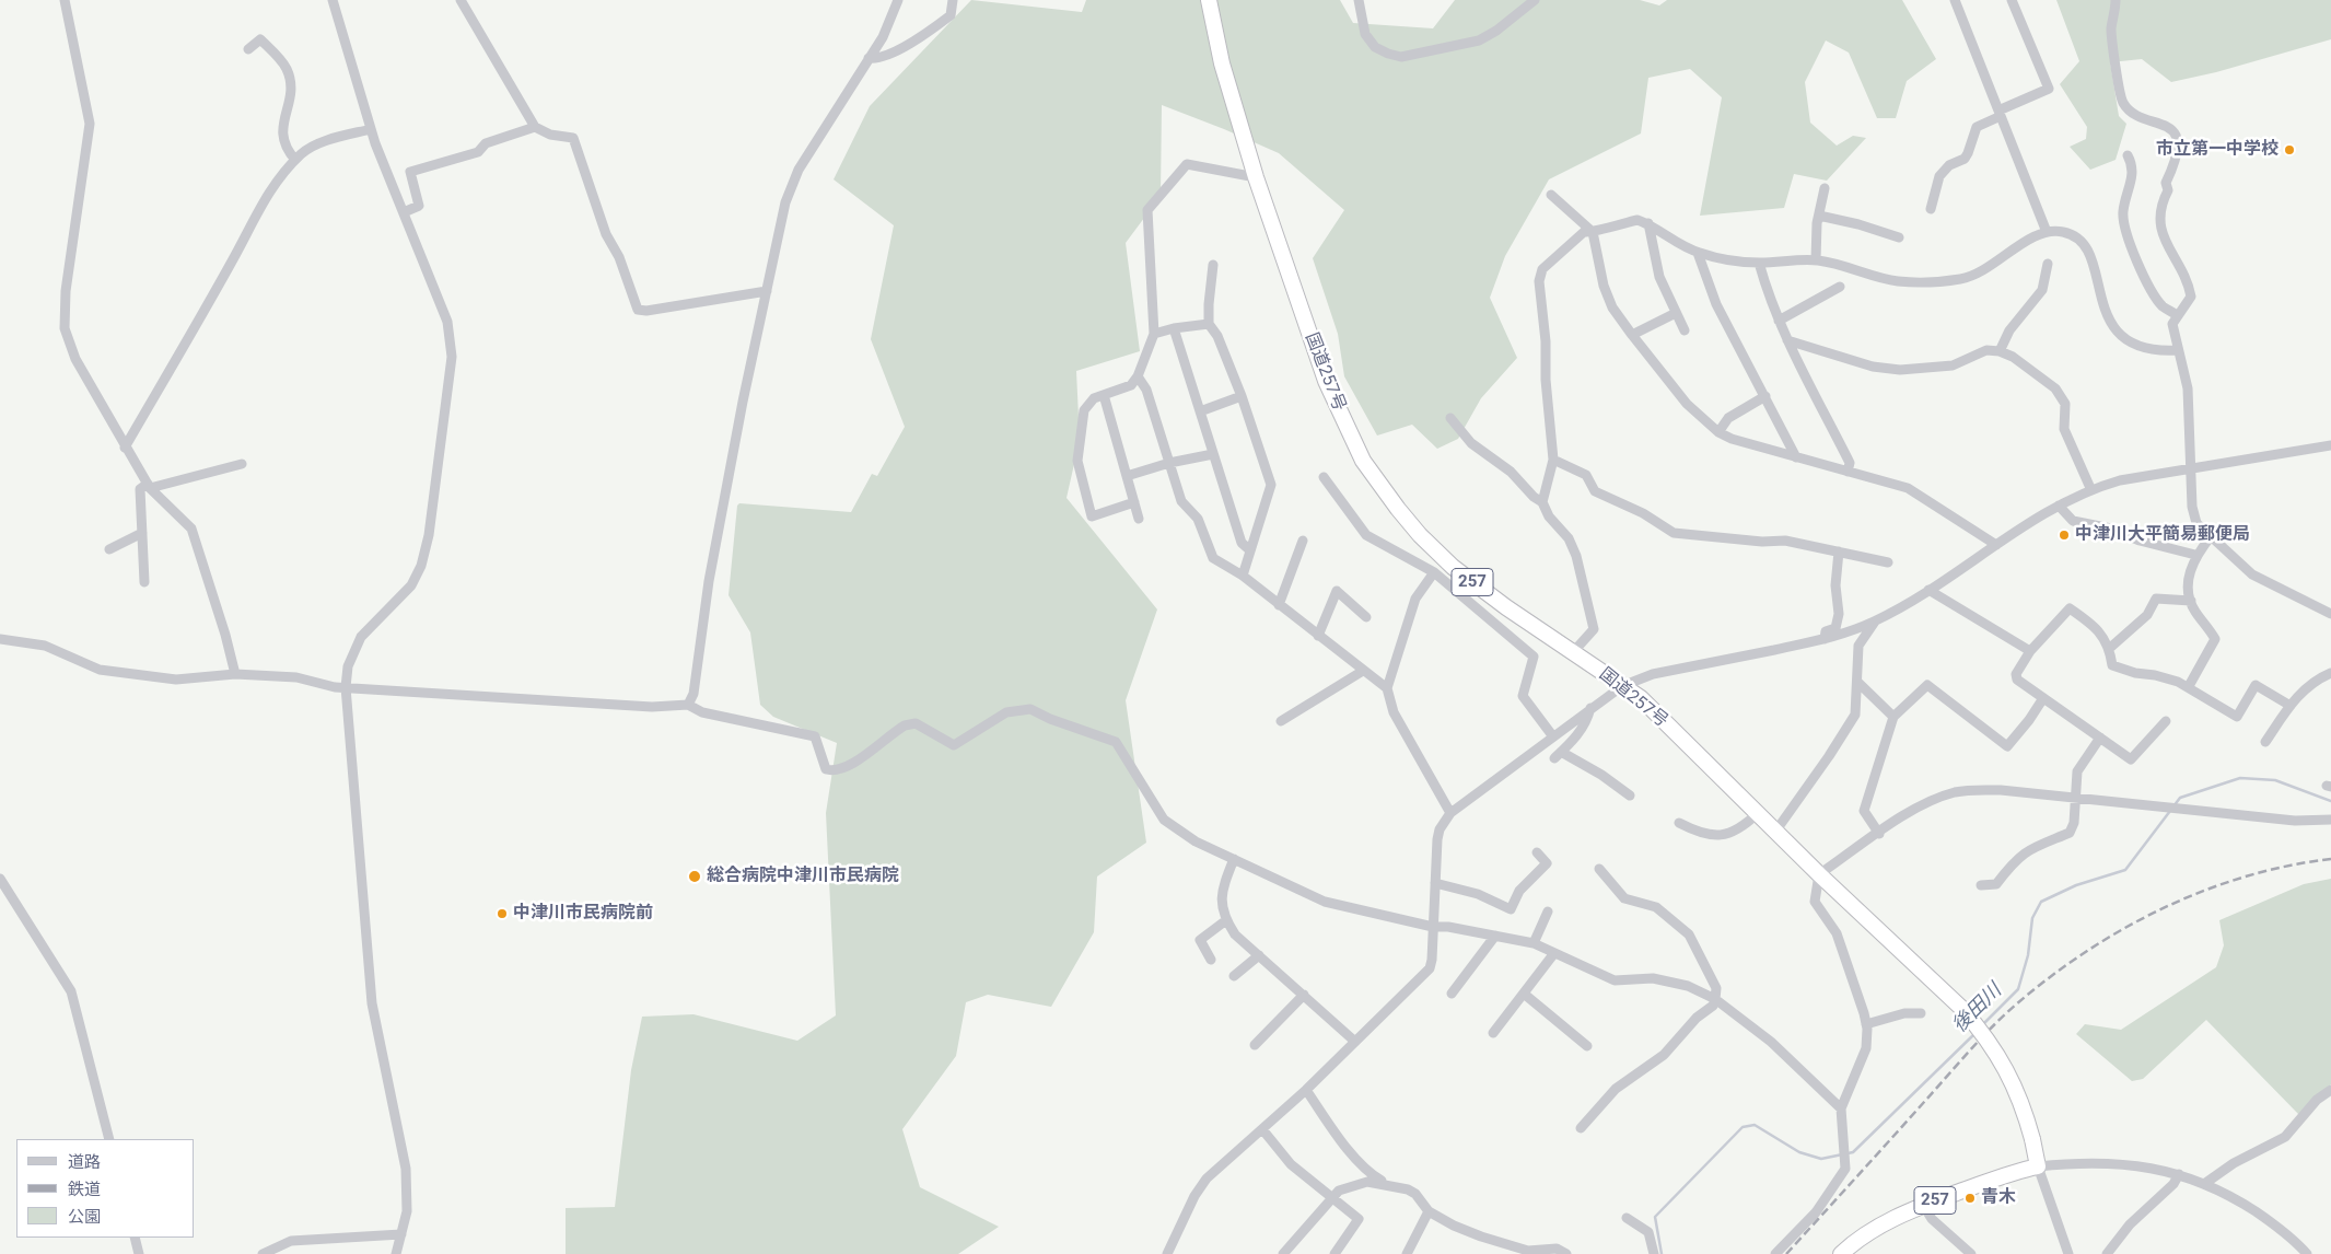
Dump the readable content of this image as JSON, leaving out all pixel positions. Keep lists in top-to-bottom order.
{
  "streets": {
    "highway": ["国道257号", "257"]
  },
  "crossings": [
    ["国道257号", "257"]
  ],
  "water": ["後田川"],
  "places": [
    "市立第一中学校",
    "中津川大平簡易郵便局",
    "総合病院中津川市民病院",
    "中津川市民病院前",
    "青木"
  ],
  "legend": ["道路", "鉄道", "公園"]
}
